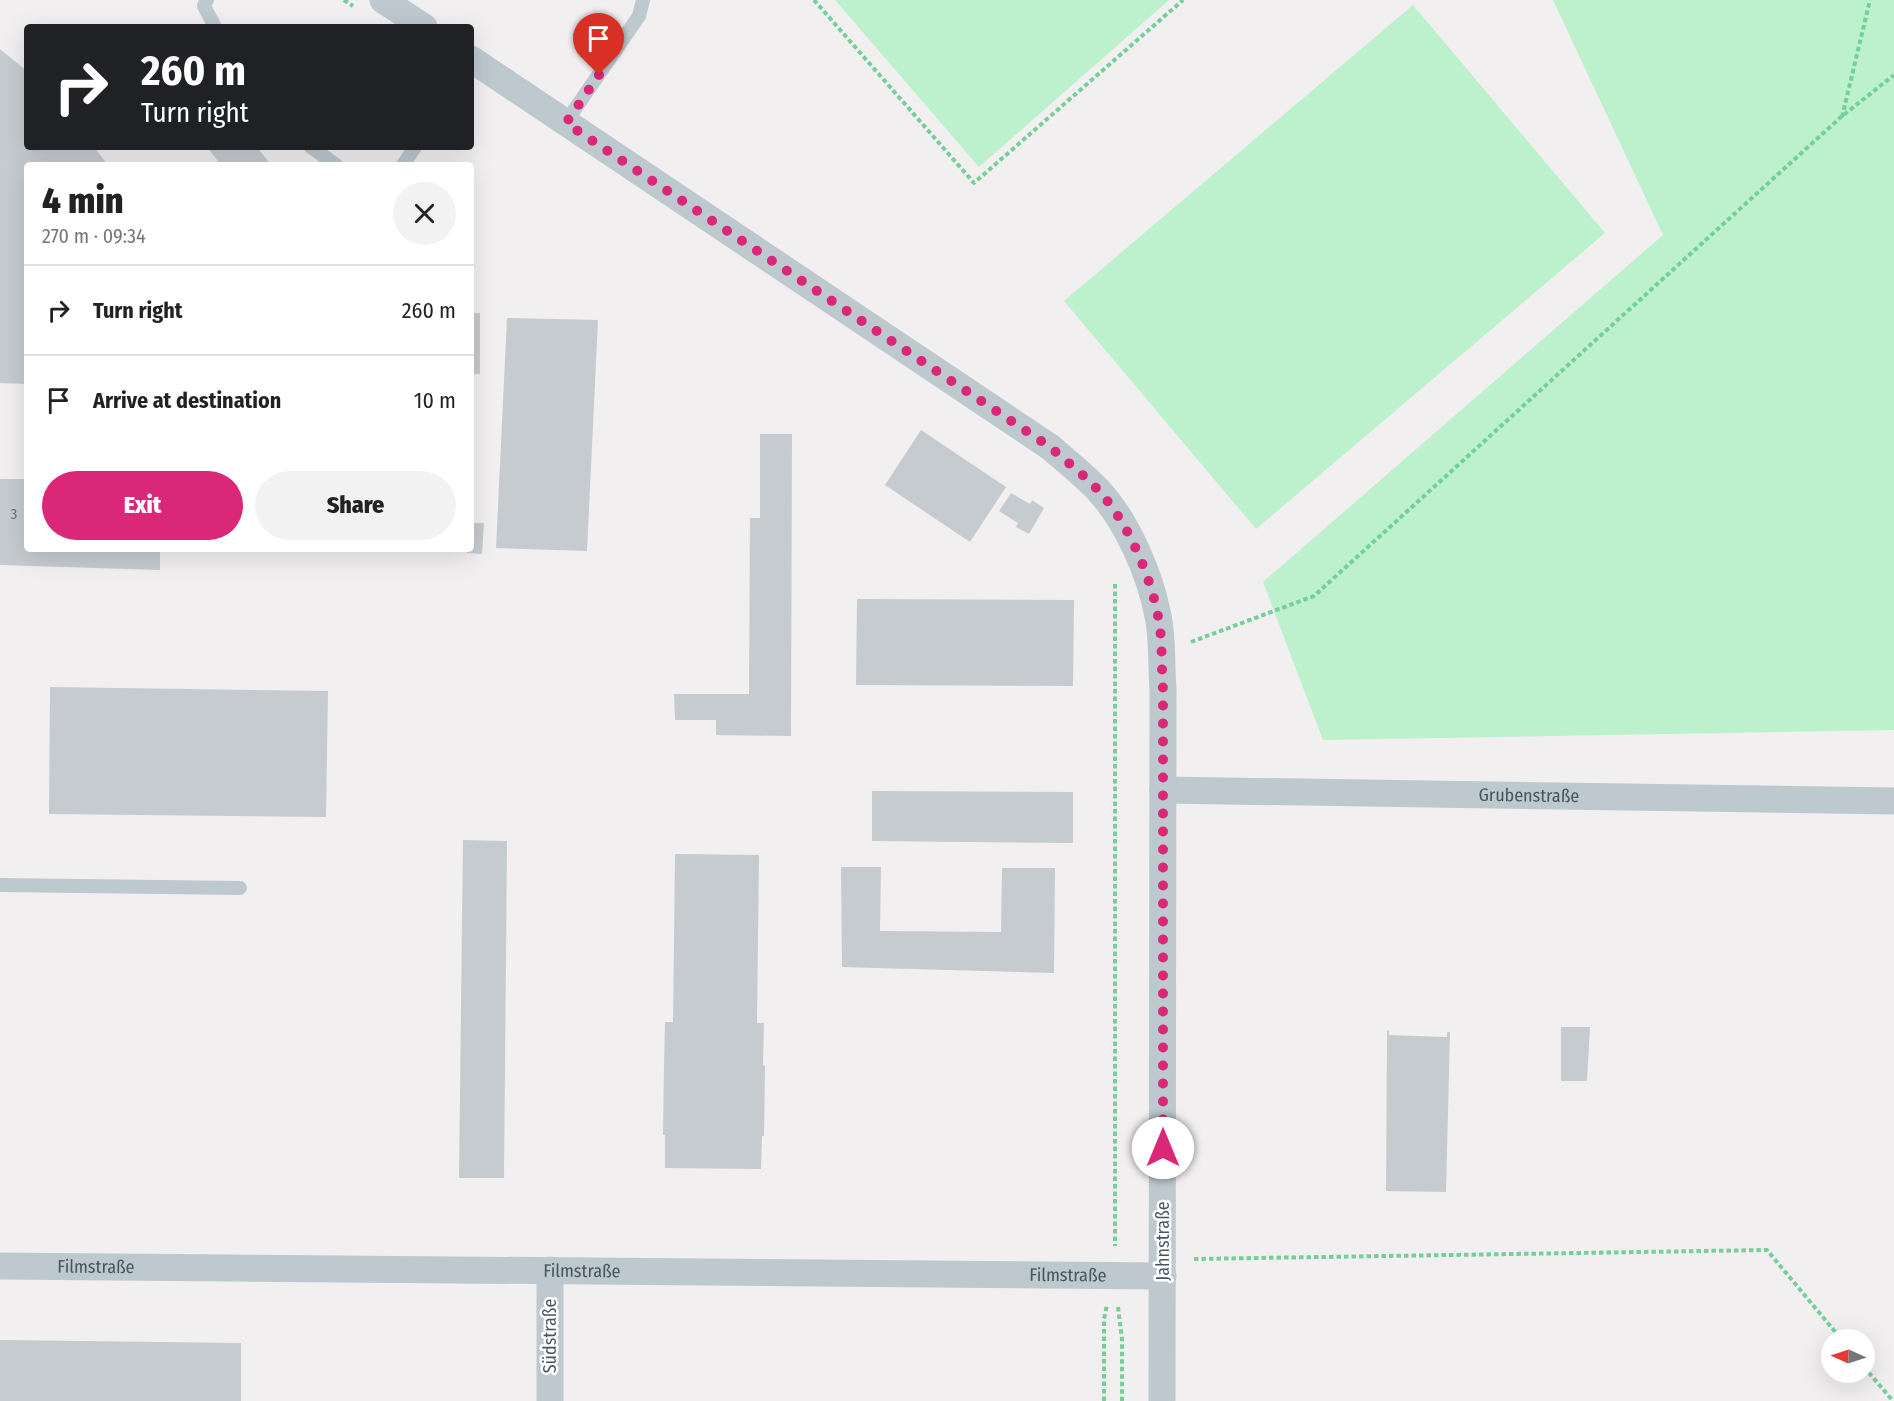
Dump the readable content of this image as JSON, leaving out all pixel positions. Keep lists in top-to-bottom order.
{
  "streets": {
    "street": [
      "Grubenstraße",
      "Jahnstraße",
      "Filmstraße",
      "Südstraße"
    ]
  },
  "crossings": [
    ["Grubenstraße", "Jahnstraße"],
    ["Jahnstraße", "Filmstraße"],
    ["Filmstraße", "Südstraße"]
  ],
  "house_numbers": ["3"],
  "north": "left",
  "page": {
    "turn": ["260 m", "Turn right"],
    "heading": ["4 min", "270 m · 09:34"],
    "list": [
      {
        "name": "Turn right",
        "value": "260 m"
      },
      {
        "name": "Arrive at destination",
        "value": "10 m"
      }
    ],
    "buttons": ["Exit", "Share"]
  }
}
